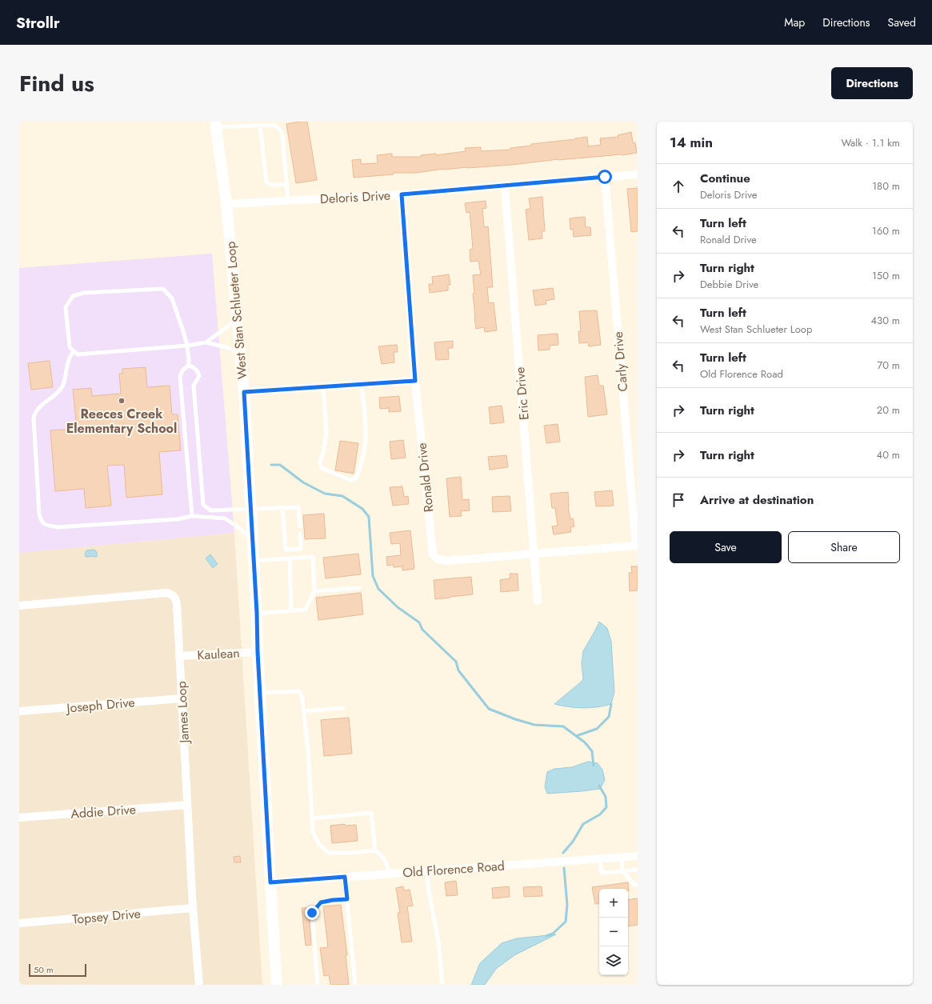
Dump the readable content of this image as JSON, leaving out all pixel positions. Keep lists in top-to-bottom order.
{
  "streets": {
    "main road": ["West Stan Schlueter Loop"],
    "street": [
      "Deloris Drive",
      "Carly Drive",
      "Eric Drive",
      "Ronald Drive",
      "Kaulean",
      "Joseph Drive",
      "James Loop",
      "Addie Drive",
      "Old Florence Road",
      "Topsey Drive"
    ]
  },
  "crossings": [
    ["Deloris Drive", "West Stan Schlueter Loop"],
    ["Deloris Drive", "Carly Drive"],
    ["Deloris Drive", "Eric Drive"],
    ["Deloris Drive", "Ronald Drive"],
    ["West Stan Schlueter Loop", "Kaulean"],
    ["West Stan Schlueter Loop", "Old Florence Road"],
    ["Carly Drive", "Ronald Drive"],
    ["Eric Drive", "Ronald Drive"],
    ["Kaulean", "James Loop"],
    ["Joseph Drive", "James Loop"],
    ["James Loop", "Addie Drive"],
    ["James Loop", "Topsey Drive"]
  ],
  "places": ["Reeces Creek Elementary School"],
  "scale_bar": "50 m",
  "page": {
    "header": "Strollr",
    "nav": ["Map", "Directions", "Saved"],
    "title": "Find us",
    "buttons": [
      "Directions",
      ["Save", "Share"]
    ],
    "heading": ["14 min", "Walk · 1.1 km"],
    "list": [
      ["Continue", "Deloris Drive", "180 m"],
      ["Turn left", "Ronald Drive", "160 m"],
      ["Turn right", "Debbie Drive", "150 m"],
      ["Turn left", "West Stan Schlueter Loop", "430 m"],
      ["Turn left", "Old Florence Road", "70 m"],
      ["Turn right", "20 m"],
      ["Turn right", "40 m"],
      "Arrive at destination"
    ],
    "map_buttons": ["+", "−"],
    "scale": "50 m"
  }
}
